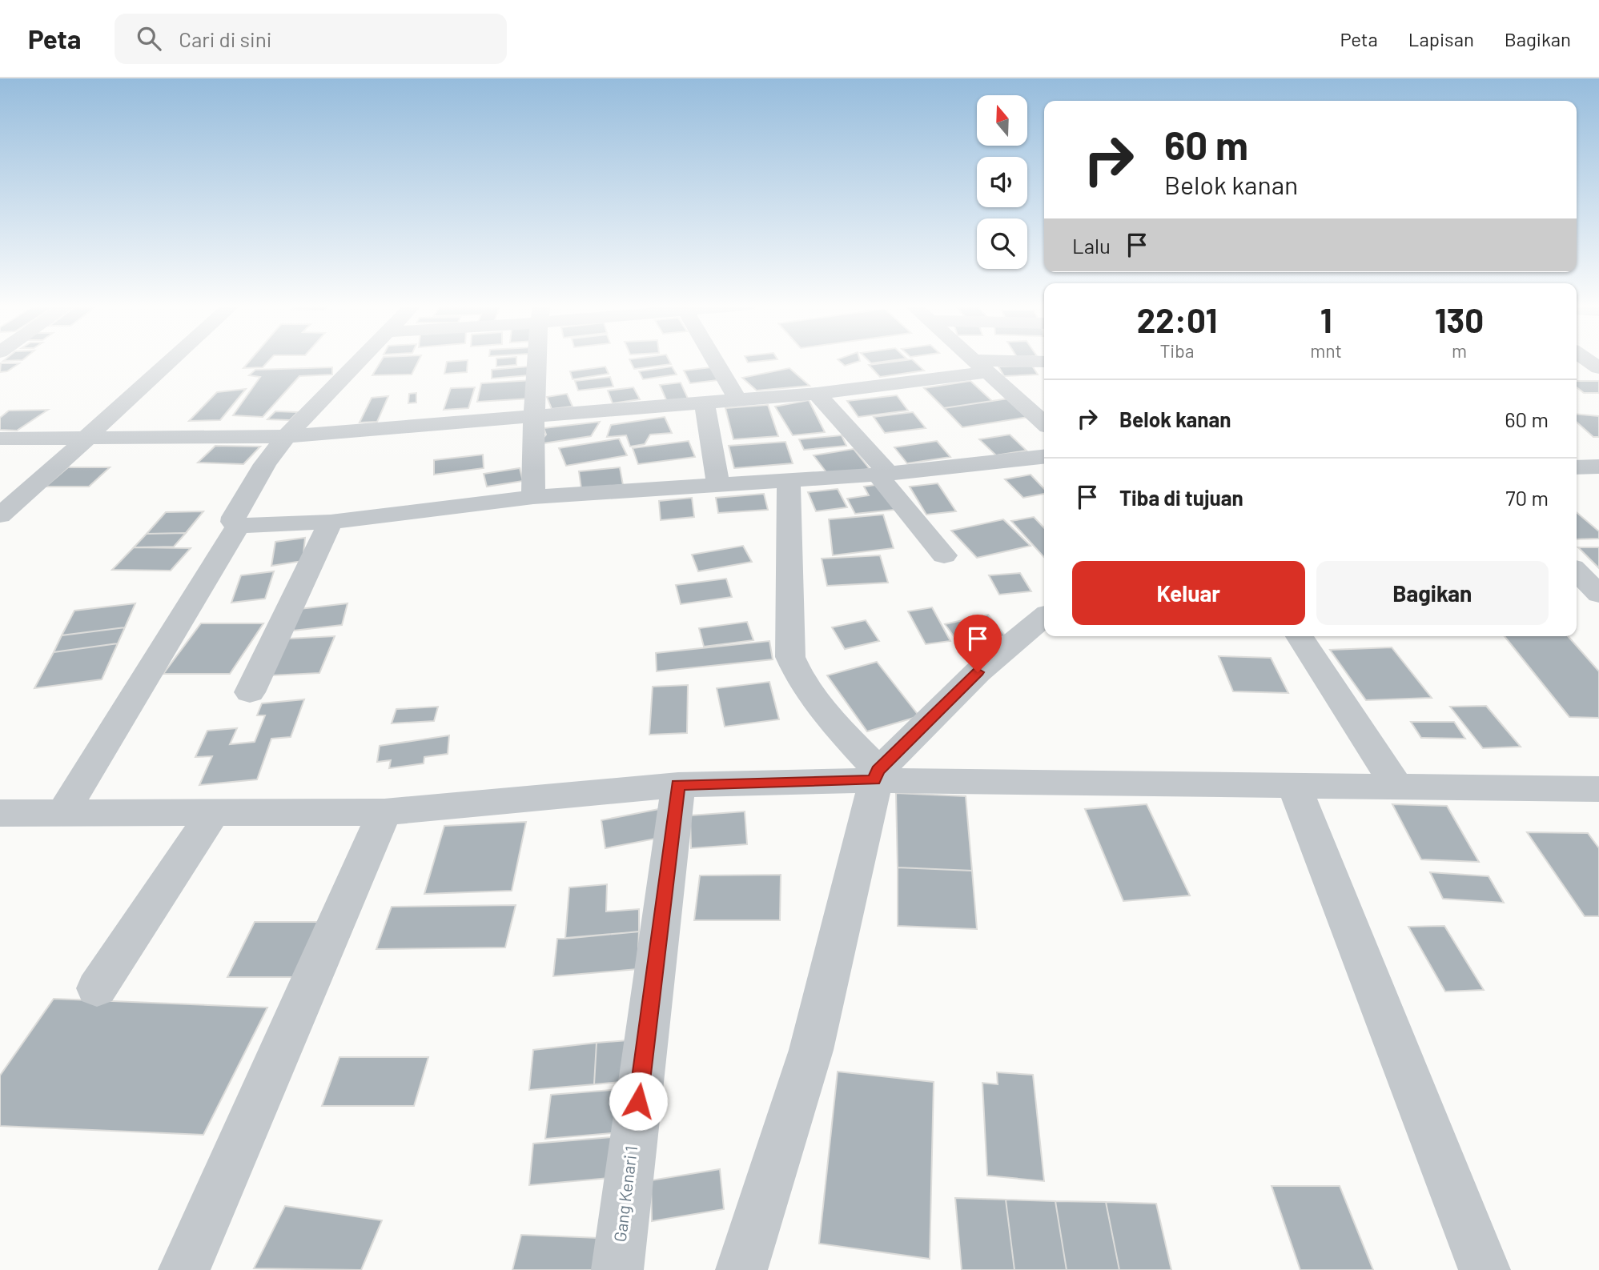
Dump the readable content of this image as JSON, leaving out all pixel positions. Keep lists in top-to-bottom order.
{
  "streets": {
    "street": ["Gang Kenari 1"]
  },
  "north": "top",
  "page": {
    "header": "Peta",
    "search": "Cari di sini",
    "nav": ["Peta", "Lapisan", "Bagikan"],
    "turn": ["60 m", "Belok kanan"],
    "then": "Lalu",
    "eta": [
      "22:01",
      "Tiba",
      "1",
      "mnt",
      "130",
      "m"
    ],
    "list": [
      {
        "name": "Belok kanan",
        "value": "60 m"
      },
      {
        "name": "Tiba di tujuan",
        "value": "70 m"
      }
    ],
    "buttons": ["Keluar", "Bagikan"]
  }
}
